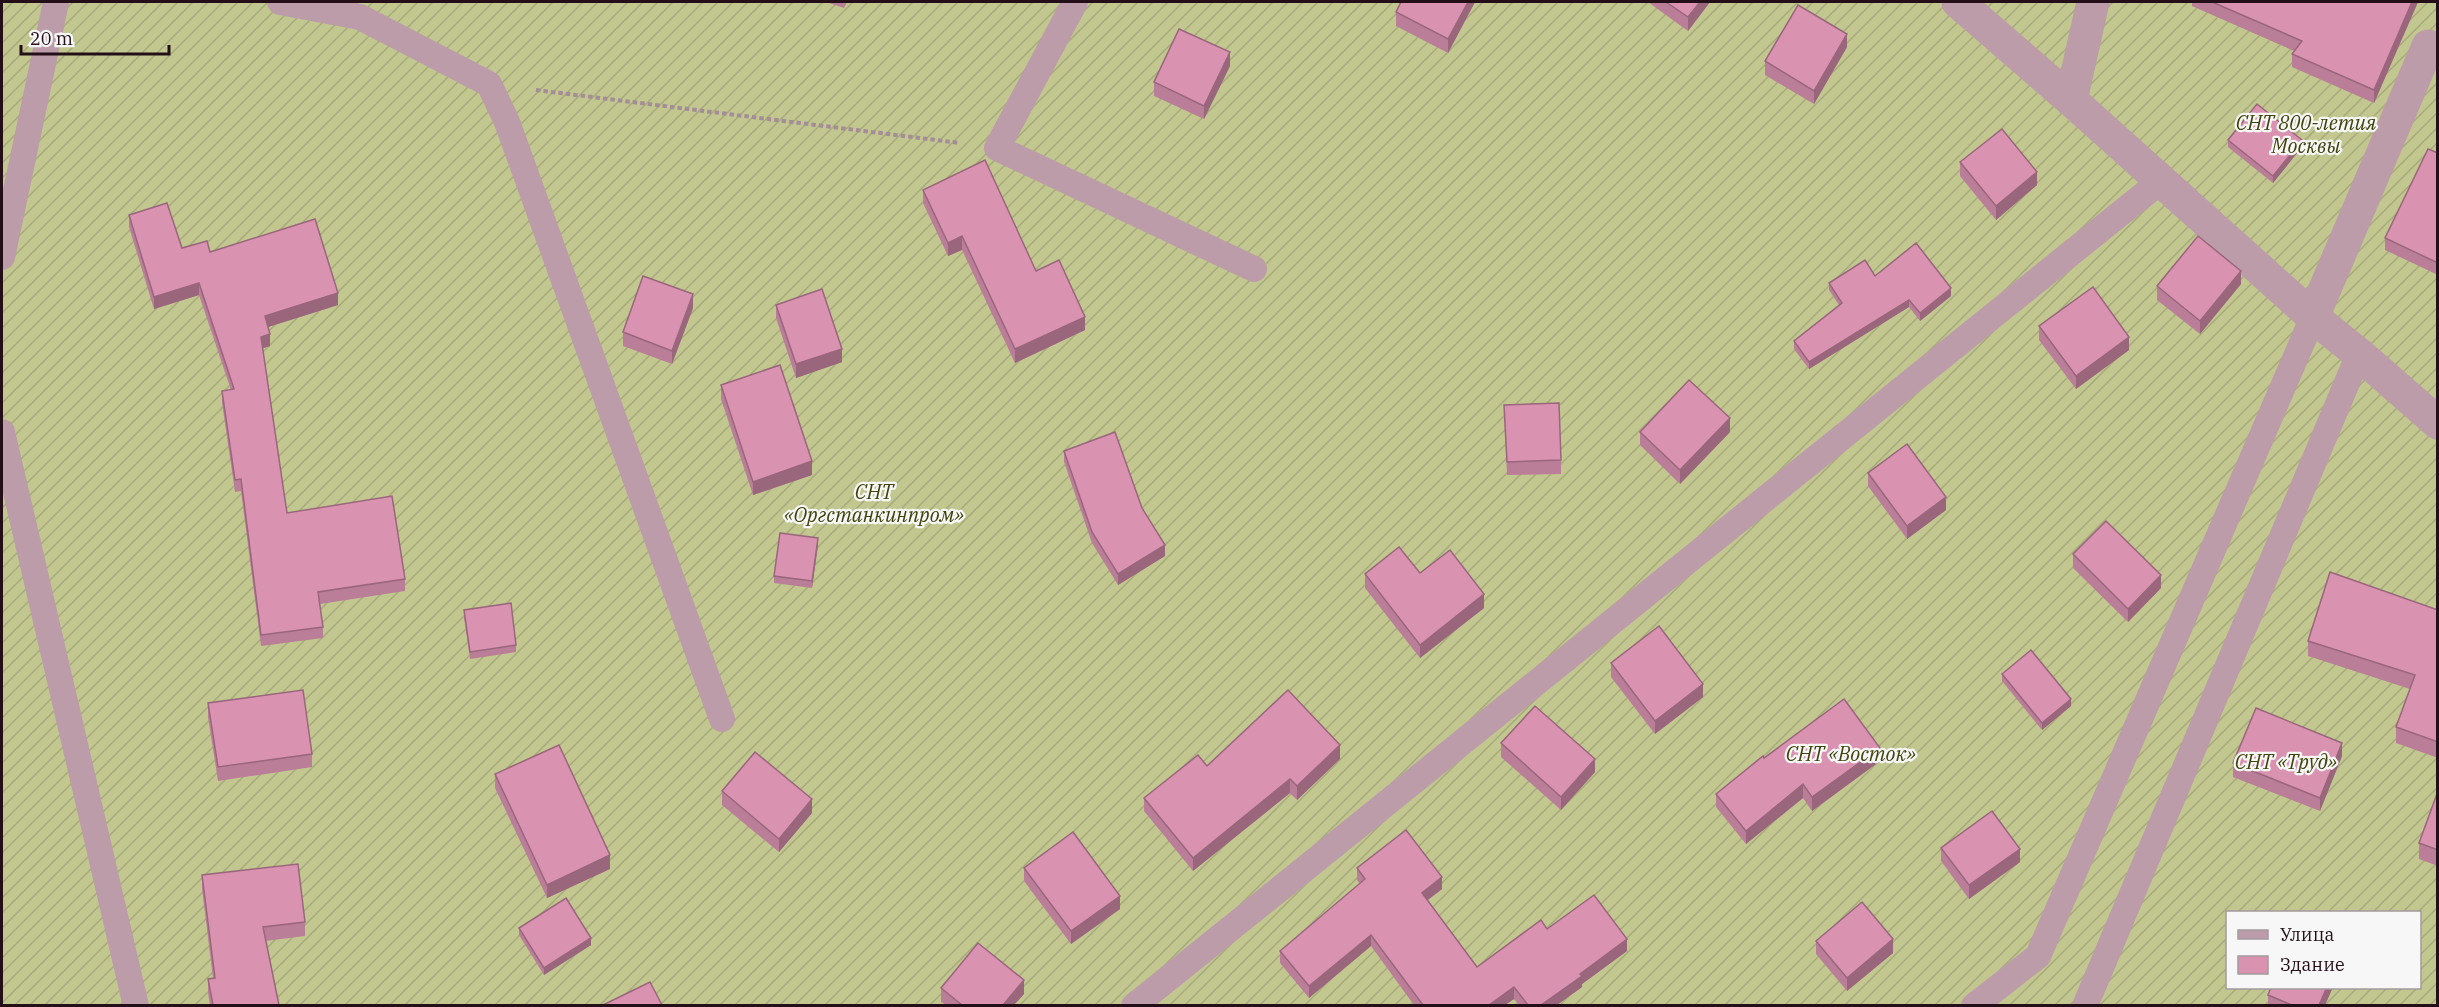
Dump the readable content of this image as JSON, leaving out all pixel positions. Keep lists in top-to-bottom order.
{
  "parks": [
    "СНТ 800-летия Москвы",
    "СНТ «Оргстанкинпром»",
    "СНТ «Восток»",
    "СНТ «Труд»"
  ],
  "legend": ["Улица", "Здание"],
  "scale_bar": "20 m"
}
